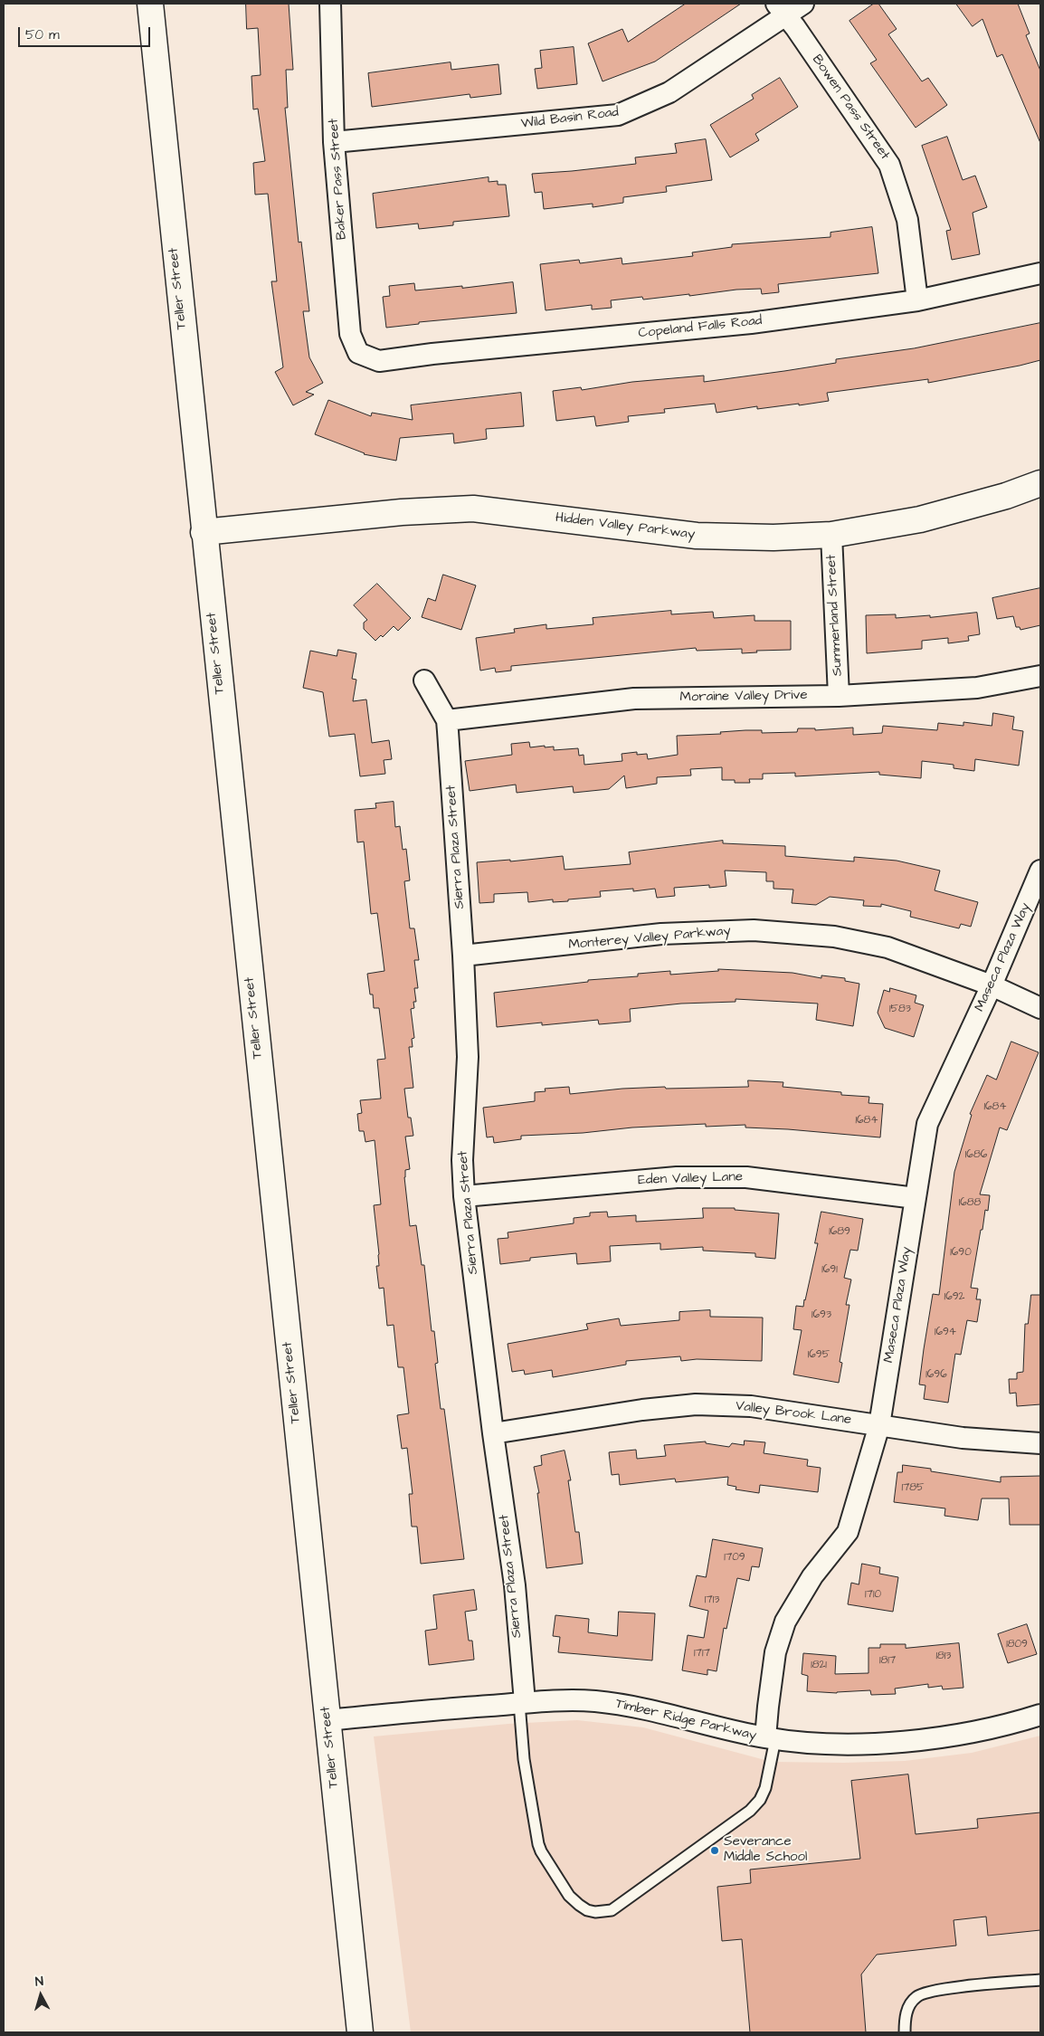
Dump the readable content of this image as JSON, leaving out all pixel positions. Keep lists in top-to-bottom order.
{
  "streets": {
    "street": [
      "Bowen Pass Street",
      "Wild Basin Road",
      "Baker Pass Street",
      "Teller Street",
      "Copeland Falls Road",
      "Hidden Valley Parkway",
      "Summerland Street",
      "Moraine Valley Drive",
      "Sierra Plaza Street",
      "Monterey Valley Parkway",
      "Maseca Plaza Way",
      "Eden Valley Lane",
      "Valley Brook Lane",
      "Timber Ridge Parkway"
    ]
  },
  "crossings": [
    ["Bowen Pass Street", "Wild Basin Road"],
    ["Bowen Pass Street", "Copeland Falls Road"],
    ["Wild Basin Road", "Baker Pass Street"],
    ["Baker Pass Street", "Copeland Falls Road"],
    ["Teller Street", "Hidden Valley Parkway"],
    ["Teller Street", "Timber Ridge Parkway"],
    ["Hidden Valley Parkway", "Summerland Street"],
    ["Summerland Street", "Moraine Valley Drive"],
    ["Moraine Valley Drive", "Sierra Plaza Street"],
    ["Sierra Plaza Street", "Monterey Valley Parkway"],
    ["Sierra Plaza Street", "Eden Valley Lane"],
    ["Sierra Plaza Street", "Valley Brook Lane"],
    ["Sierra Plaza Street", "Timber Ridge Parkway"],
    ["Monterey Valley Parkway", "Maseca Plaza Way"],
    ["Maseca Plaza Way", "Eden Valley Lane"],
    ["Maseca Plaza Way", "Valley Brook Lane"],
    ["Maseca Plaza Way", "Timber Ridge Parkway"]
  ],
  "places": ["Severance Middle School"],
  "house_numbers": [
    "1583",
    "1684",
    "1684",
    "1686",
    "1688",
    "1689",
    "1690",
    "1691",
    "1692",
    "1693",
    "1694",
    "1695",
    "1696",
    "1785",
    "1709",
    "1710",
    "1713",
    "1809",
    "1717",
    "1813",
    "1817",
    "1821"
  ],
  "scale_bar": "50 m",
  "north": "top"
}
